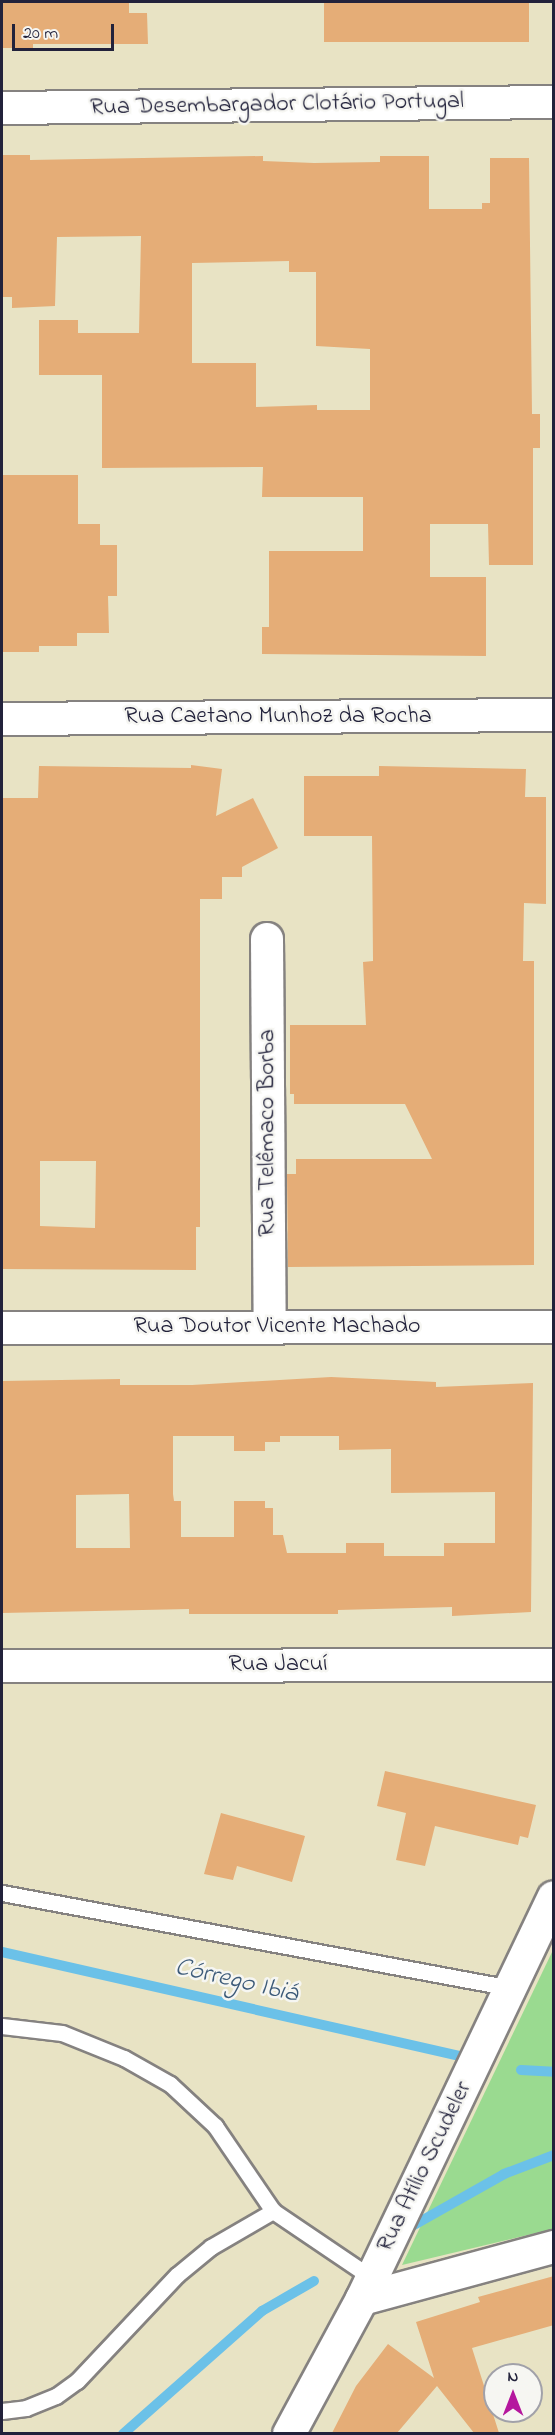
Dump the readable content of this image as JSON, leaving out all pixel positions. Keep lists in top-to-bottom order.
{
  "streets": {
    "street": [
      "Rua Desembargador Clotário Portugal",
      "Rua Caetano Munhoz da Rocha",
      "Rua Telêmaco Borba",
      "Rua Doutor Vicente Machado",
      "Rua Jacuí",
      "Rua Atílio Scudeler"
    ]
  },
  "crossings": [
    ["Rua Telêmaco Borba", "Rua Doutor Vicente Machado"]
  ],
  "water": ["Córrego Ibiá"],
  "scale_bar": "20 m",
  "north": "top"
}
